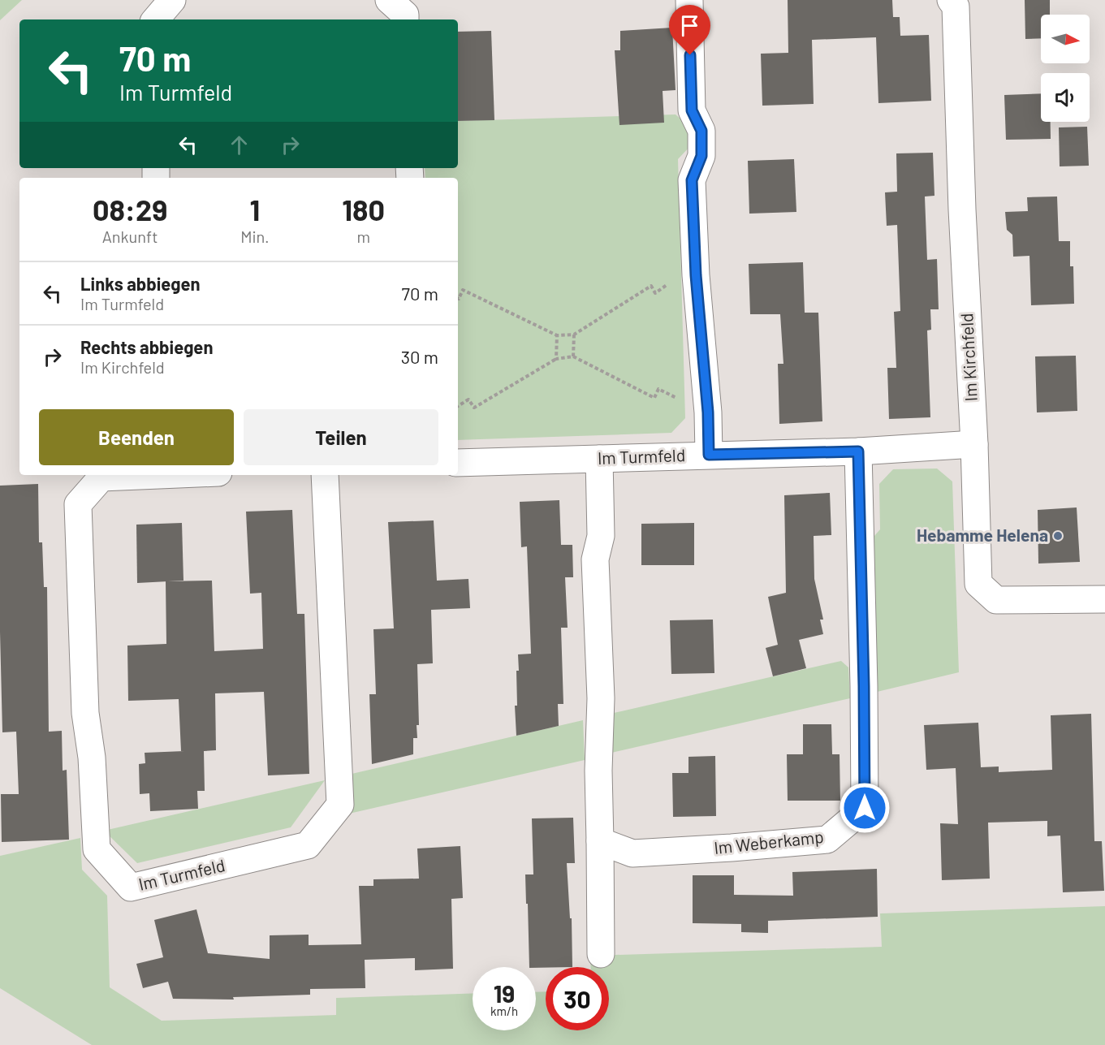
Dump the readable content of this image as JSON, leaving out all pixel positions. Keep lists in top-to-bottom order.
{
  "streets": {
    "street": ["Im Kirchfeld", "Im Turmfeld", "Im Weberkamp"]
  },
  "crossings": [
    ["Im Kirchfeld", "Im Turmfeld"],
    ["Im Turmfeld", "Im Weberkamp"]
  ],
  "places": ["Hebamme Helena"],
  "north": "right",
  "page": {
    "turn": ["70 m", "Im Turmfeld"],
    "eta": [
      "08:29",
      "Ankunft",
      "1",
      "Min.",
      "180",
      "m"
    ],
    "list": [
      {
        "name": "Links abbiegen",
        "note": "Im Turmfeld",
        "value": "70 m"
      },
      {
        "name": "Rechts abbiegen",
        "note": "Im Kirchfeld",
        "value": "30 m"
      }
    ],
    "buttons": ["Beenden", "Teilen"],
    "speed": "19 km/h",
    "limit": "30"
  }
}
